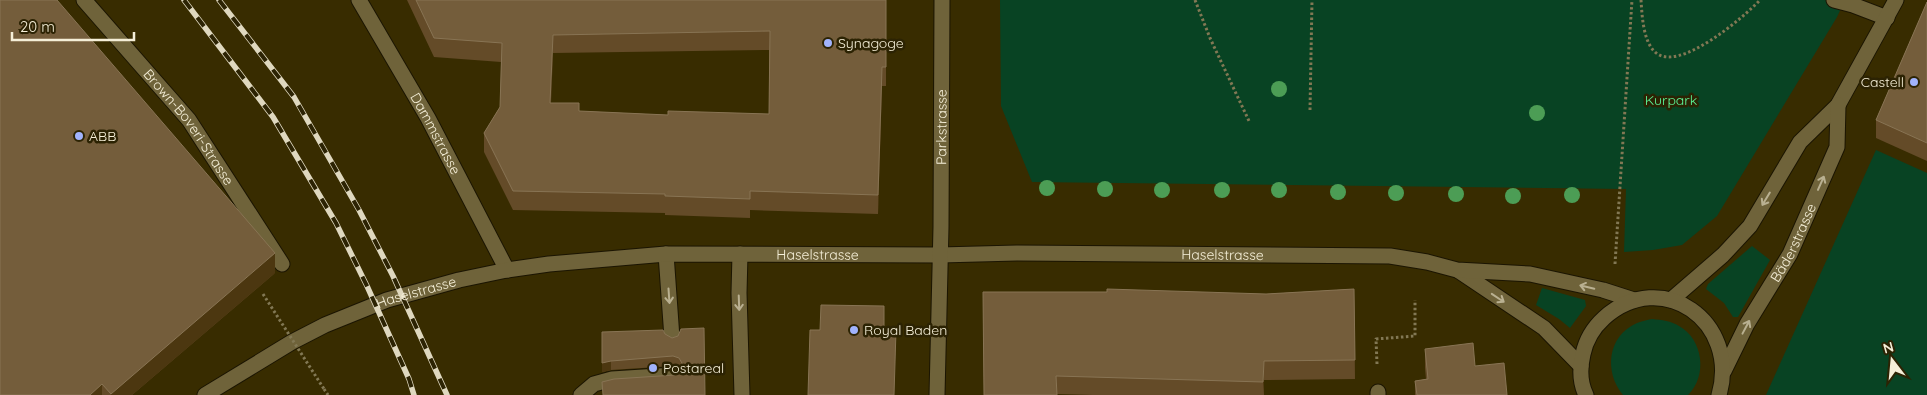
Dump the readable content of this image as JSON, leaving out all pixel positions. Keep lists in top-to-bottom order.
{
  "streets": {
    "street": [
      "Brown-Boveri-Strasse",
      "Parkstrasse",
      "Dammstrasse",
      "Bäderstrasse",
      "Haselstrasse"
    ]
  },
  "crossings": [
    ["Parkstrasse", "Haselstrasse"],
    ["Dammstrasse", "Haselstrasse"]
  ],
  "parks": ["Kurpark"],
  "places": [
    "Synagoge",
    "Castell",
    "ABB",
    "Royal Baden",
    "Postareal"
  ],
  "scale_bar": "20 m",
  "north": "top"
}
